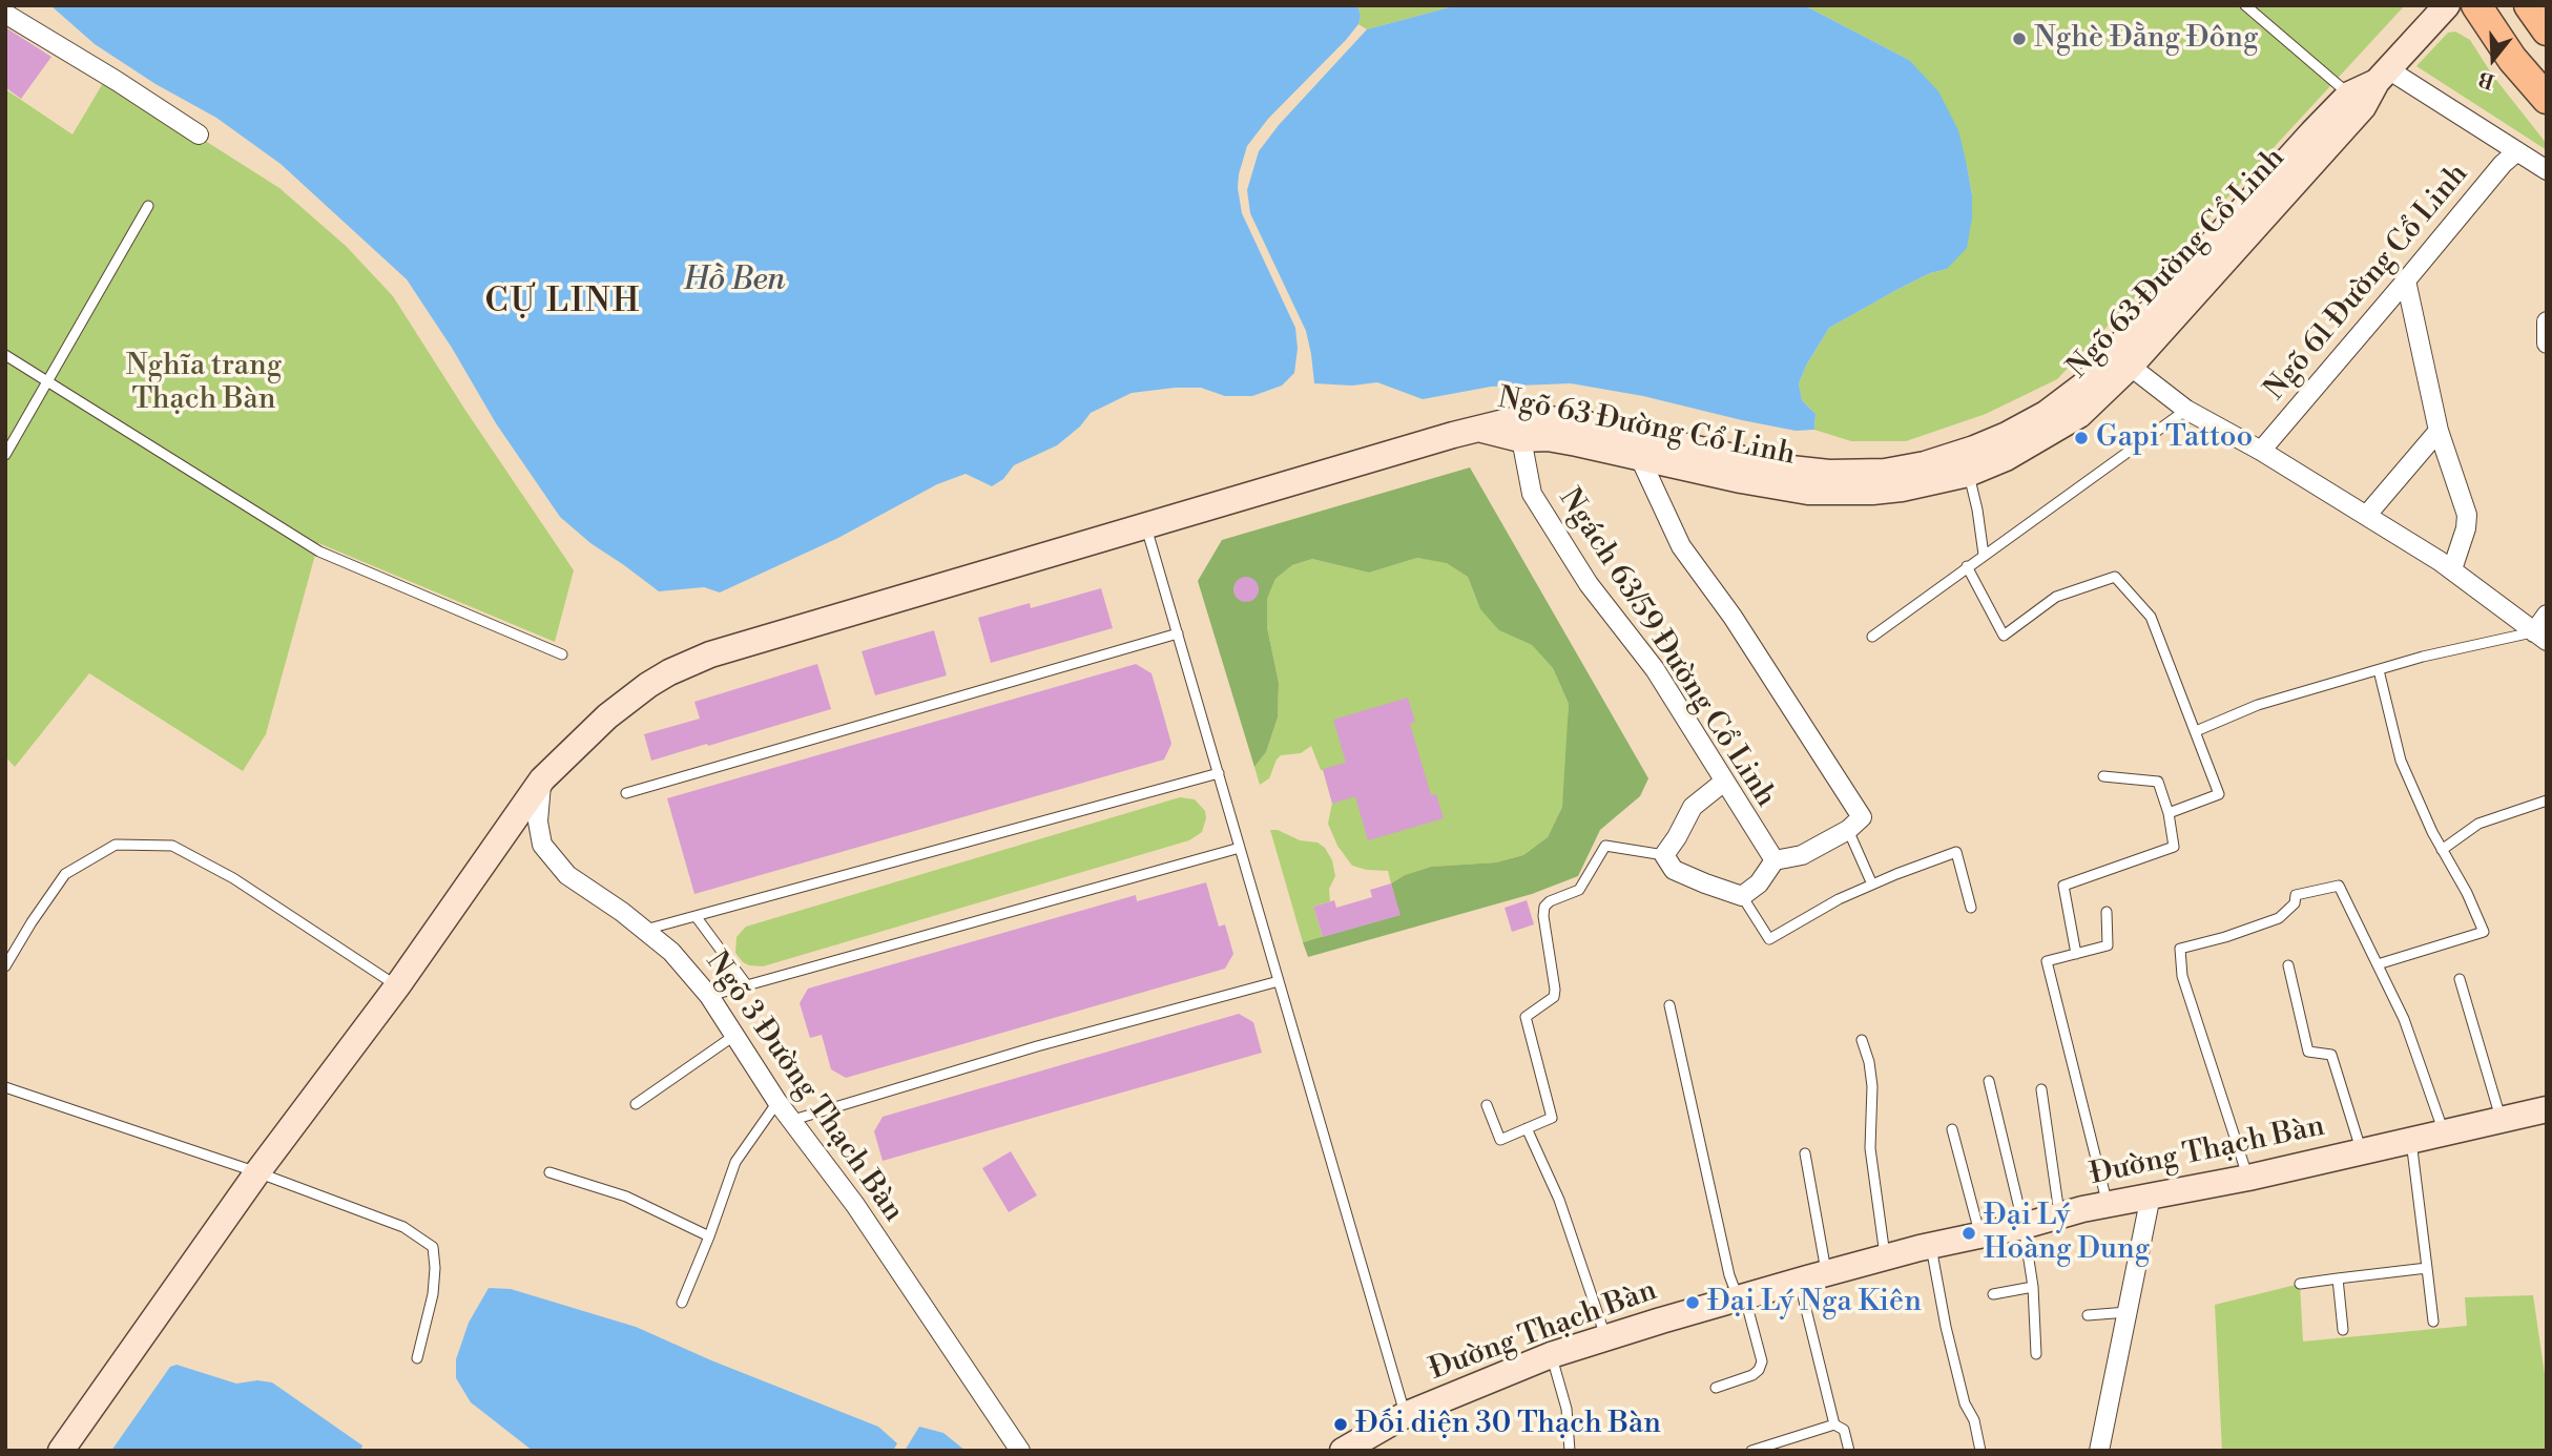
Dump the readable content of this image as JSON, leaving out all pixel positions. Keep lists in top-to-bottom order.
{
  "streets": {
    "street": [
      "Ngõ 63 Đường Cổ Linh",
      "Ngõ 61 Đường Cổ Linh",
      "Ngách 63/59 Đường Cổ Linh",
      "Ngõ 3 Đường Thạch Bàn",
      "Đường Thạch Bàn"
    ]
  },
  "crossings": [
    ["Ngõ 63 Đường Cổ Linh", "Ngách 63/59 Đường Cổ Linh"],
    ["Ngõ 63 Đường Cổ Linh", "Ngõ 3 Đường Thạch Bàn"]
  ],
  "districts": ["CỰ LINH"],
  "water": ["Hồ Ben"],
  "parks": ["Nghĩa trang Thạch Bàn"],
  "places": [
    "Nghè Đằng Đông",
    "Gapi Tattoo",
    "Đại Lý Hoàng Dung",
    "Đại Lý Nga Kiên",
    "Đối diện 30 Thạch Bàn"
  ],
  "north": "bottom"
}
